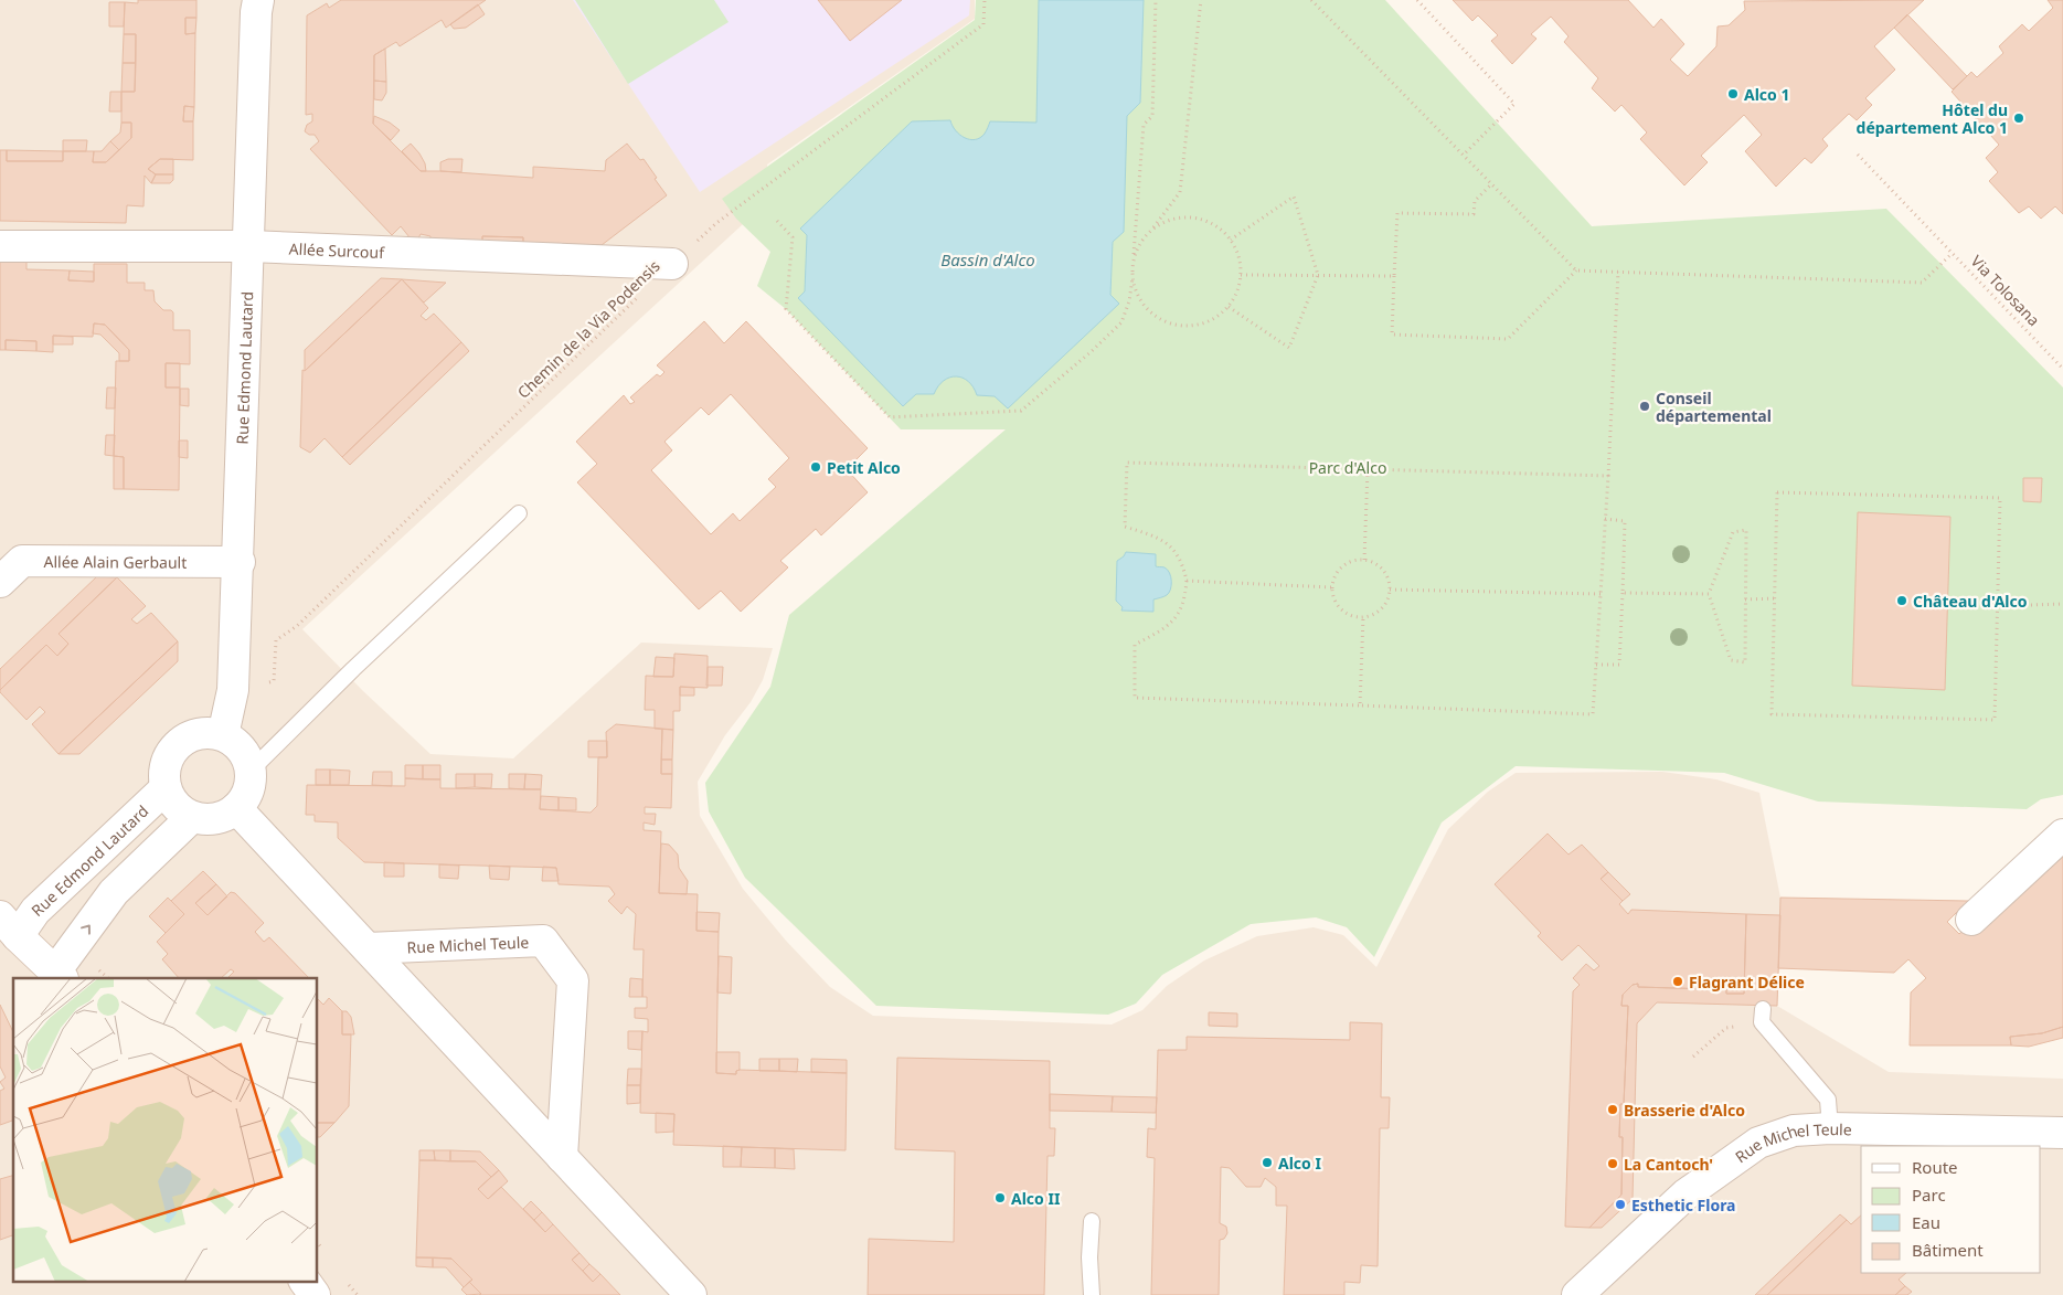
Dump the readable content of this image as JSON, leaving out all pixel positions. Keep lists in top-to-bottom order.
{
  "streets": {
    "street": [
      "Allée Surcouf",
      "Rue Edmond Lautard",
      "Allée Alain Gerbault",
      "Rue Michel Teule"
    ],
    "path": ["Via Tolosana", "Chemin de la Via Podensis"]
  },
  "crossings": [
    ["Allée Surcouf", "Chemin de la Via Podensis"],
    ["Allée Surcouf", "Rue Edmond Lautard"],
    ["Chemin de la Via Podensis", "Rue Edmond Lautard"],
    ["Rue Edmond Lautard", "Allée Alain Gerbault"]
  ],
  "water": ["Bassin d'Alco"],
  "parks": ["Parc d'Alco"],
  "places": [
    "Alco 1",
    "Hôtel du département Alco 1",
    "Conseil départemental",
    "Petit Alco",
    "Château d'Alco",
    "Flagrant Délice",
    "Brasserie d'Alco",
    "Alco I",
    "La Cantoch'",
    "Alco II",
    "Esthetic Flora"
  ],
  "legend": [
    "Route",
    "Parc",
    "Eau",
    "Bâtiment"
  ]
}
